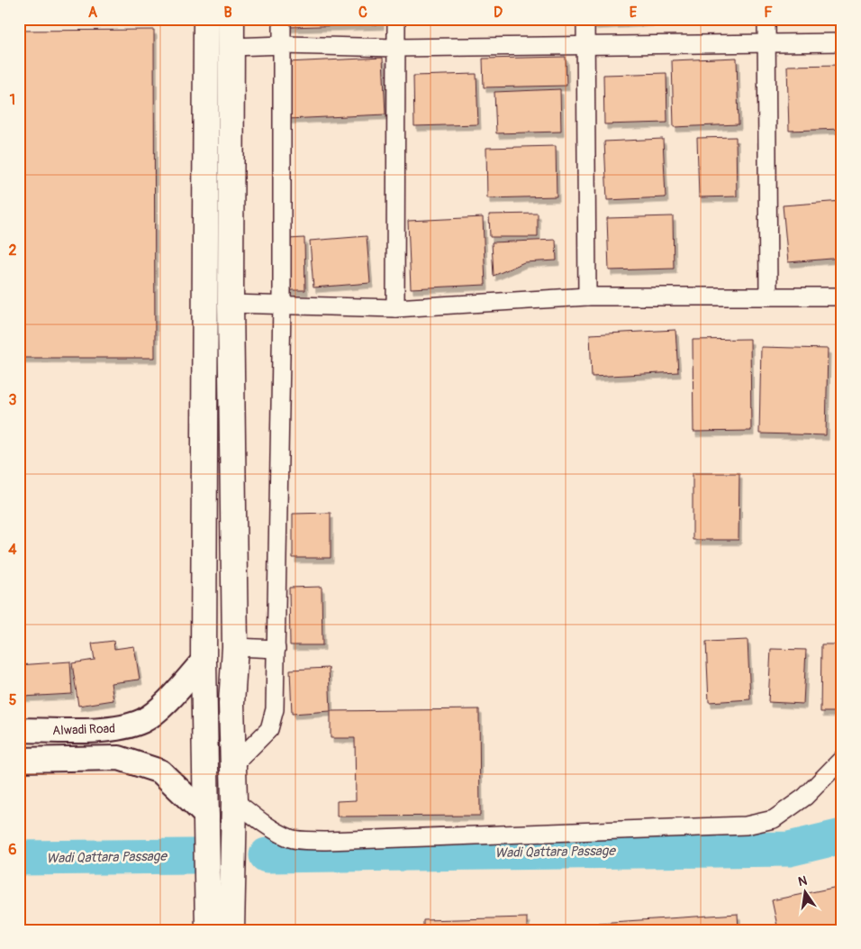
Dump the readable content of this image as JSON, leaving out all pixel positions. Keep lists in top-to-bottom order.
{
  "streets": {
    "main road": ["Alwadi Road"]
  },
  "water": ["Wadi Qattara Passage"],
  "north": "top",
  "grid": {
    "columns": [
      "A",
      "B",
      "C",
      "D",
      "E",
      "F"
    ],
    "rows": [
      "1",
      "2",
      "3",
      "4",
      "5",
      "6"
    ]
  }
}
